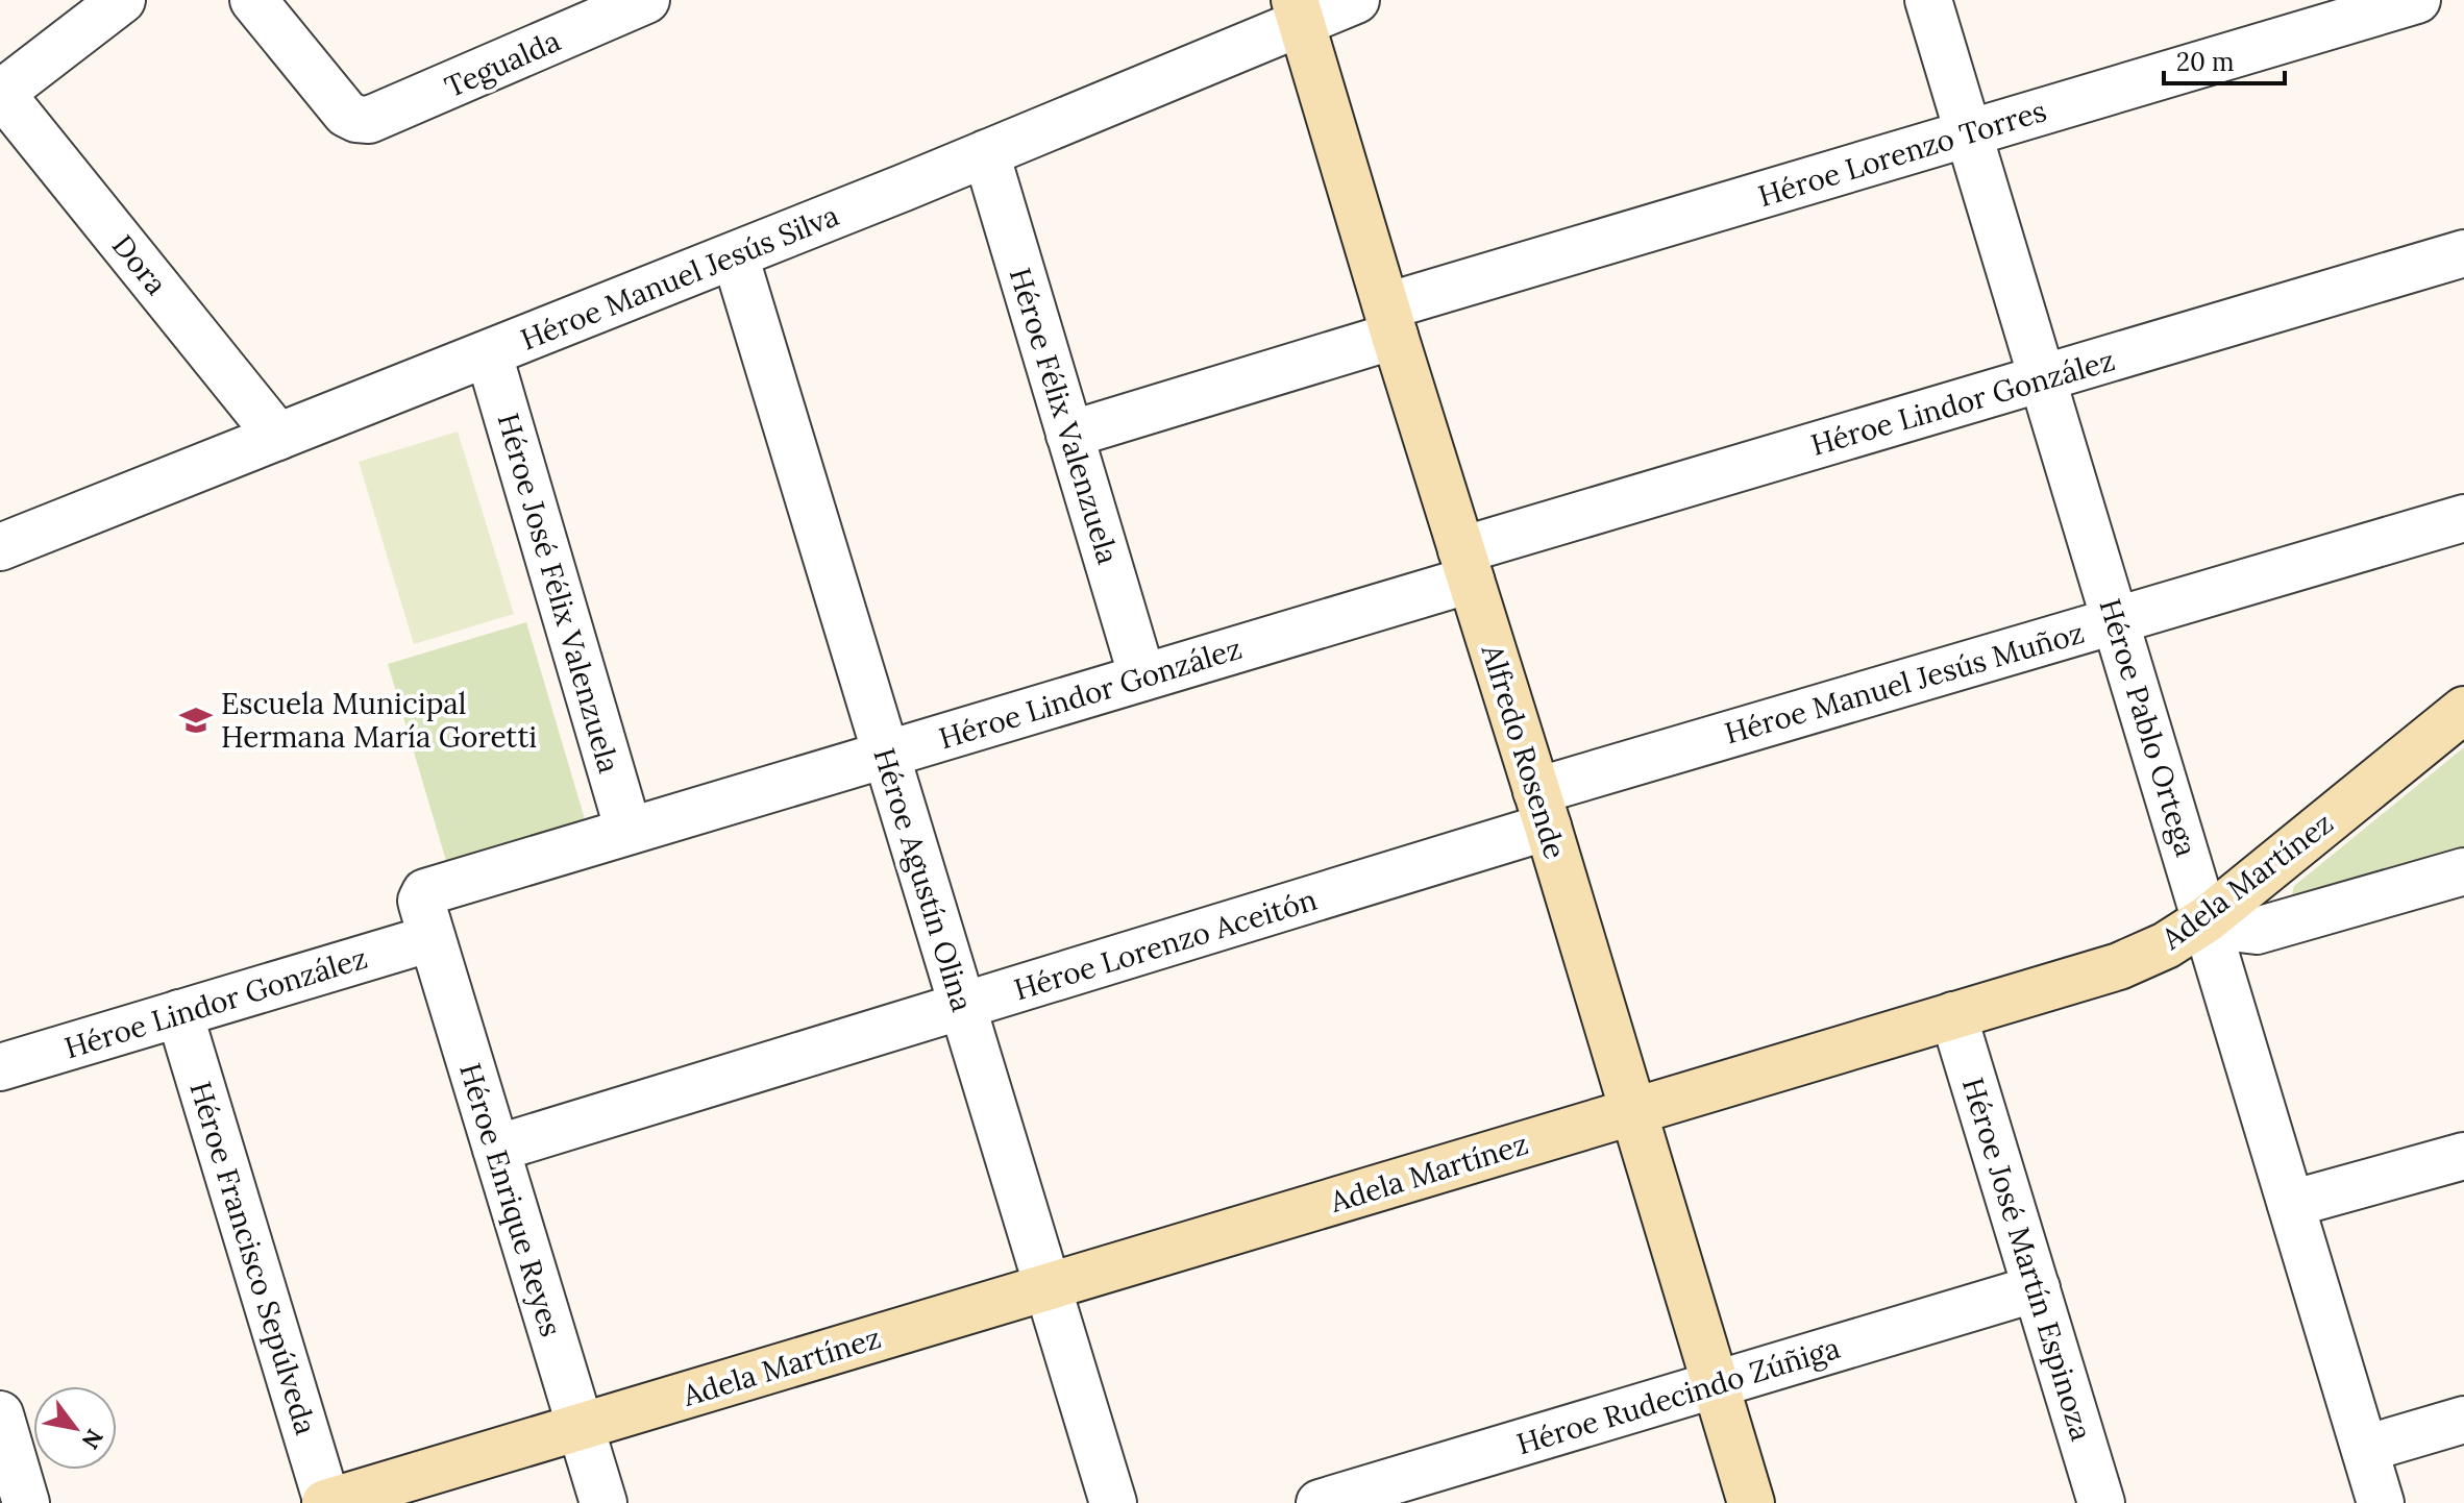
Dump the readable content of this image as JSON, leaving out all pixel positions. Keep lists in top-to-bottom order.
{
  "streets": {
    "street": [
      "Tegualda",
      "Héroe Lorenzo Torres",
      "Dora",
      "Héroe Manuel Jesús Silva",
      "Héroe Lindor González",
      "Héroe Félix Valenzuela",
      "Héroe José Félix Valenzuela",
      "Héroe Manuel Jesús Muñoz",
      "Héroe Pablo Ortega",
      "Alfredo Rosende",
      "Héroe Agustín Olina",
      "Adela Martínez",
      "Héroe Lorenzo Aceitón",
      "Héroe Enrique Reyes",
      "Héroe Francisco Sepúlveda",
      "Héroe José Martín Espinoza",
      "Héroe Rudecindo Zúñiga"
    ]
  },
  "crossings": [
    ["Héroe Lorenzo Torres", "Héroe Félix Valenzuela"],
    ["Héroe Lorenzo Torres", "Héroe Pablo Ortega"],
    ["Héroe Lorenzo Torres", "Alfredo Rosende"],
    ["Dora", "Héroe Manuel Jesús Silva"],
    ["Héroe Manuel Jesús Silva", "Héroe Félix Valenzuela"],
    ["Héroe Manuel Jesús Silva", "Héroe José Félix Valenzuela"],
    ["Héroe Manuel Jesús Silva", "Alfredo Rosende"],
    ["Héroe Manuel Jesús Silva", "Héroe Agustín Olina"],
    ["Héroe Lindor González", "Héroe Félix Valenzuela"],
    ["Héroe Lindor González", "Héroe José Félix Valenzuela"],
    ["Héroe Lindor González", "Héroe Pablo Ortega"],
    ["Héroe Lindor González", "Alfredo Rosende"],
    ["Héroe Lindor González", "Héroe Agustín Olina"],
    ["Héroe Lindor González", "Héroe Enrique Reyes"],
    ["Héroe Lindor González", "Héroe Francisco Sepúlveda"],
    ["Héroe Manuel Jesús Muñoz", "Héroe Pablo Ortega"],
    ["Héroe Manuel Jesús Muñoz", "Alfredo Rosende"],
    ["Héroe Manuel Jesús Muñoz", "Héroe Lorenzo Aceitón"],
    ["Héroe Pablo Ortega", "Adela Martínez"],
    ["Alfredo Rosende", "Adela Martínez"],
    ["Alfredo Rosende", "Héroe Lorenzo Aceitón"],
    ["Alfredo Rosende", "Héroe Rudecindo Zúñiga"],
    ["Héroe Agustín Olina", "Adela Martínez"],
    ["Héroe Agustín Olina", "Héroe Lorenzo Aceitón"],
    ["Adela Martínez", "Héroe Enrique Reyes"],
    ["Adela Martínez", "Héroe Francisco Sepúlveda"],
    ["Adela Martínez", "Héroe José Martín Espinoza"],
    ["Héroe Lorenzo Aceitón", "Héroe Enrique Reyes"],
    ["Héroe José Martín Espinoza", "Héroe Rudecindo Zúñiga"]
  ],
  "places": {
    "school or university": ["Escuela Municipal Hermana María Goretti"]
  },
  "scale_bar": "20 m",
  "north": "bottom right"
}
